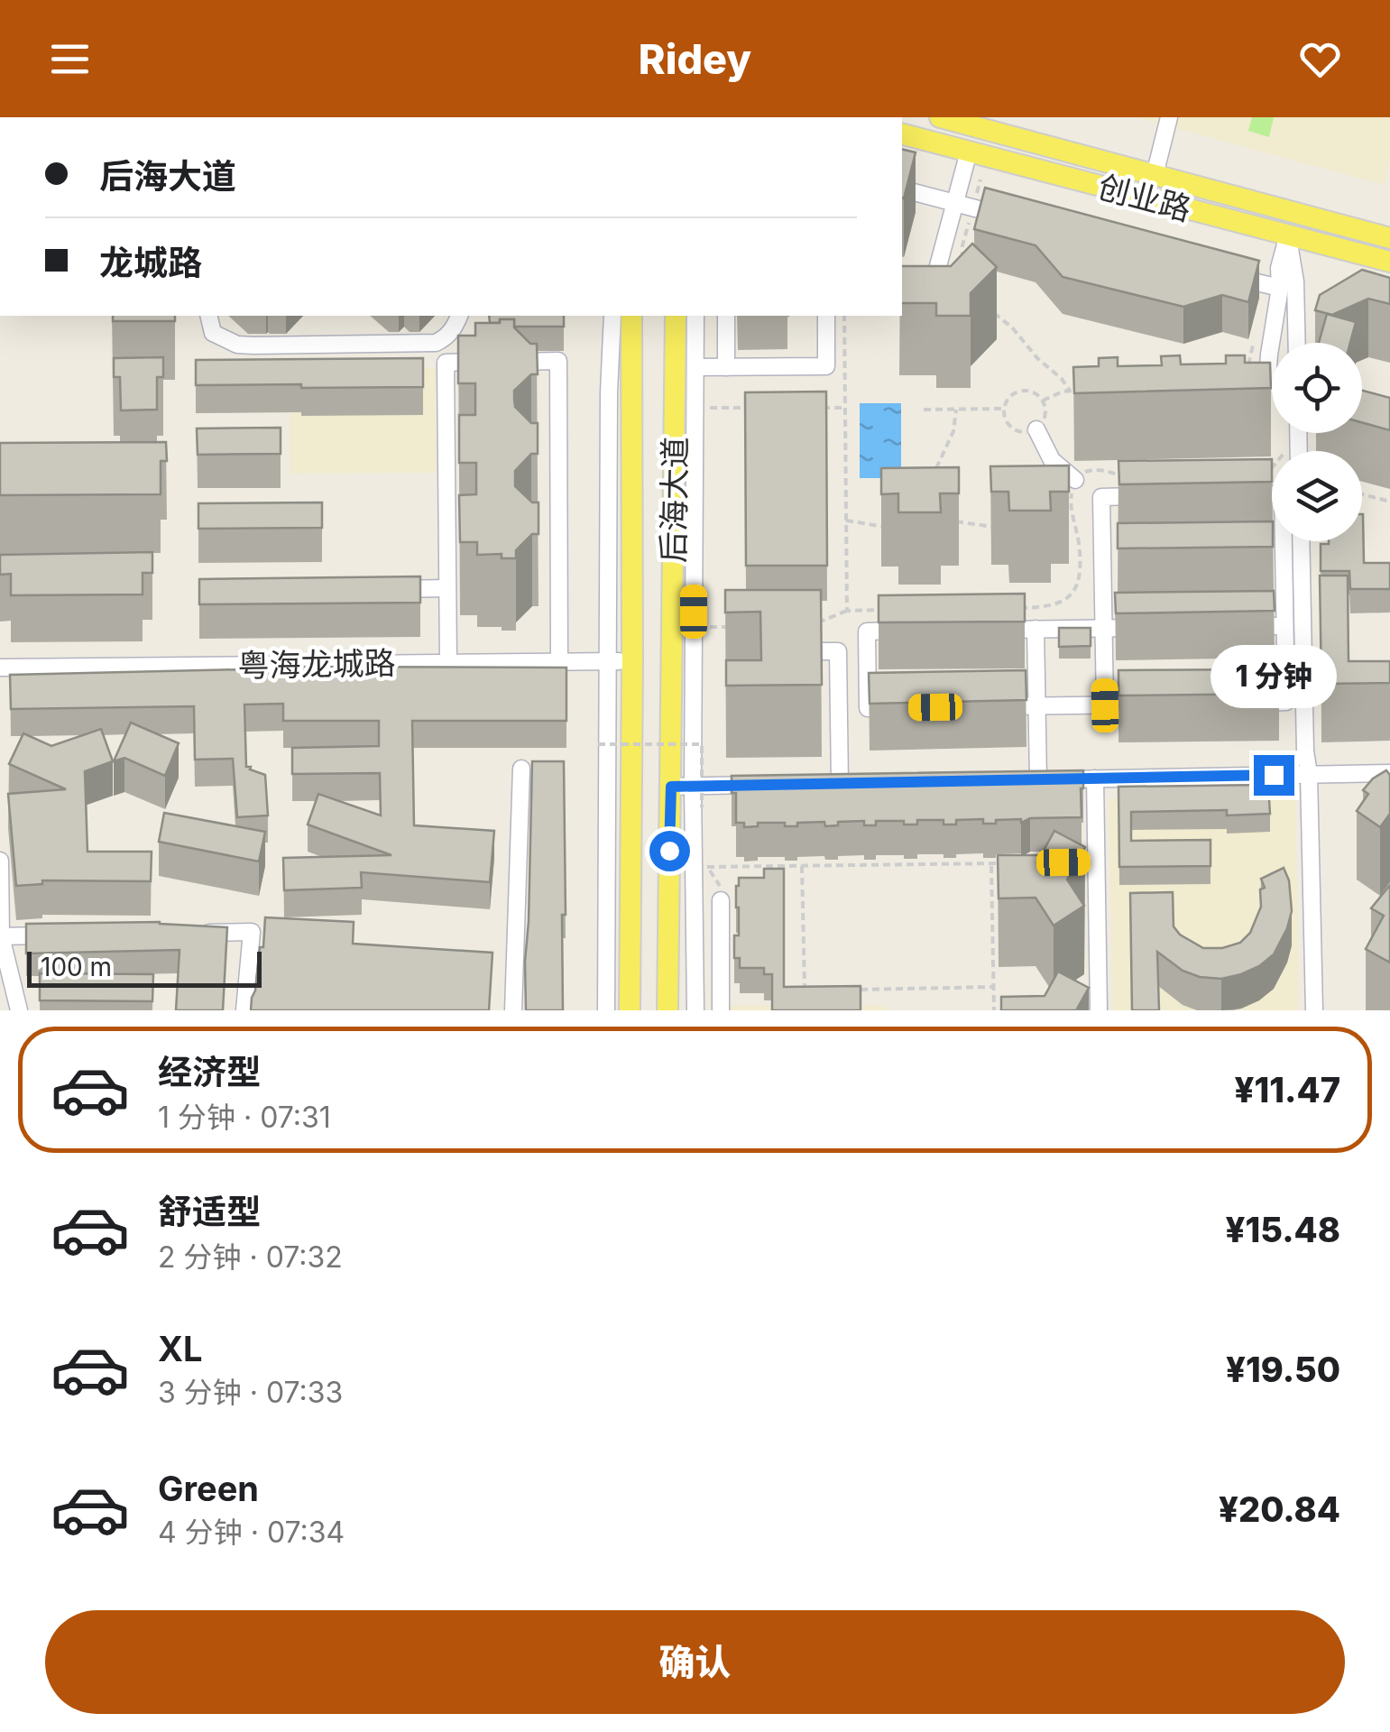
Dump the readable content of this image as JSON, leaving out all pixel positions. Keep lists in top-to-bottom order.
{
  "streets": {
    "main road": ["创业路", "后海大道"],
    "street": ["粤海龙城路"]
  },
  "crossings": [
    ["后海大道", "粤海龙城路"]
  ],
  "scale_bar": "100 m",
  "page": {
    "header": "Ridey",
    "banner": ["后海大道", "龙城路"],
    "bubble": "1 分钟",
    "scale": "100 m",
    "list": [
      {
        "name": "经济型",
        "note": "1 分钟 · 07:31",
        "value": "¥11.47"
      },
      {
        "name": "舒适型",
        "note": "2 分钟 · 07:32",
        "value": "¥15.48"
      },
      {
        "name": "XL",
        "note": "3 分钟 · 07:33",
        "value": "¥19.50"
      },
      {
        "name": "Green",
        "note": "4 分钟 · 07:34",
        "value": "¥20.84"
      }
    ],
    "buttons": "确认"
  }
}
